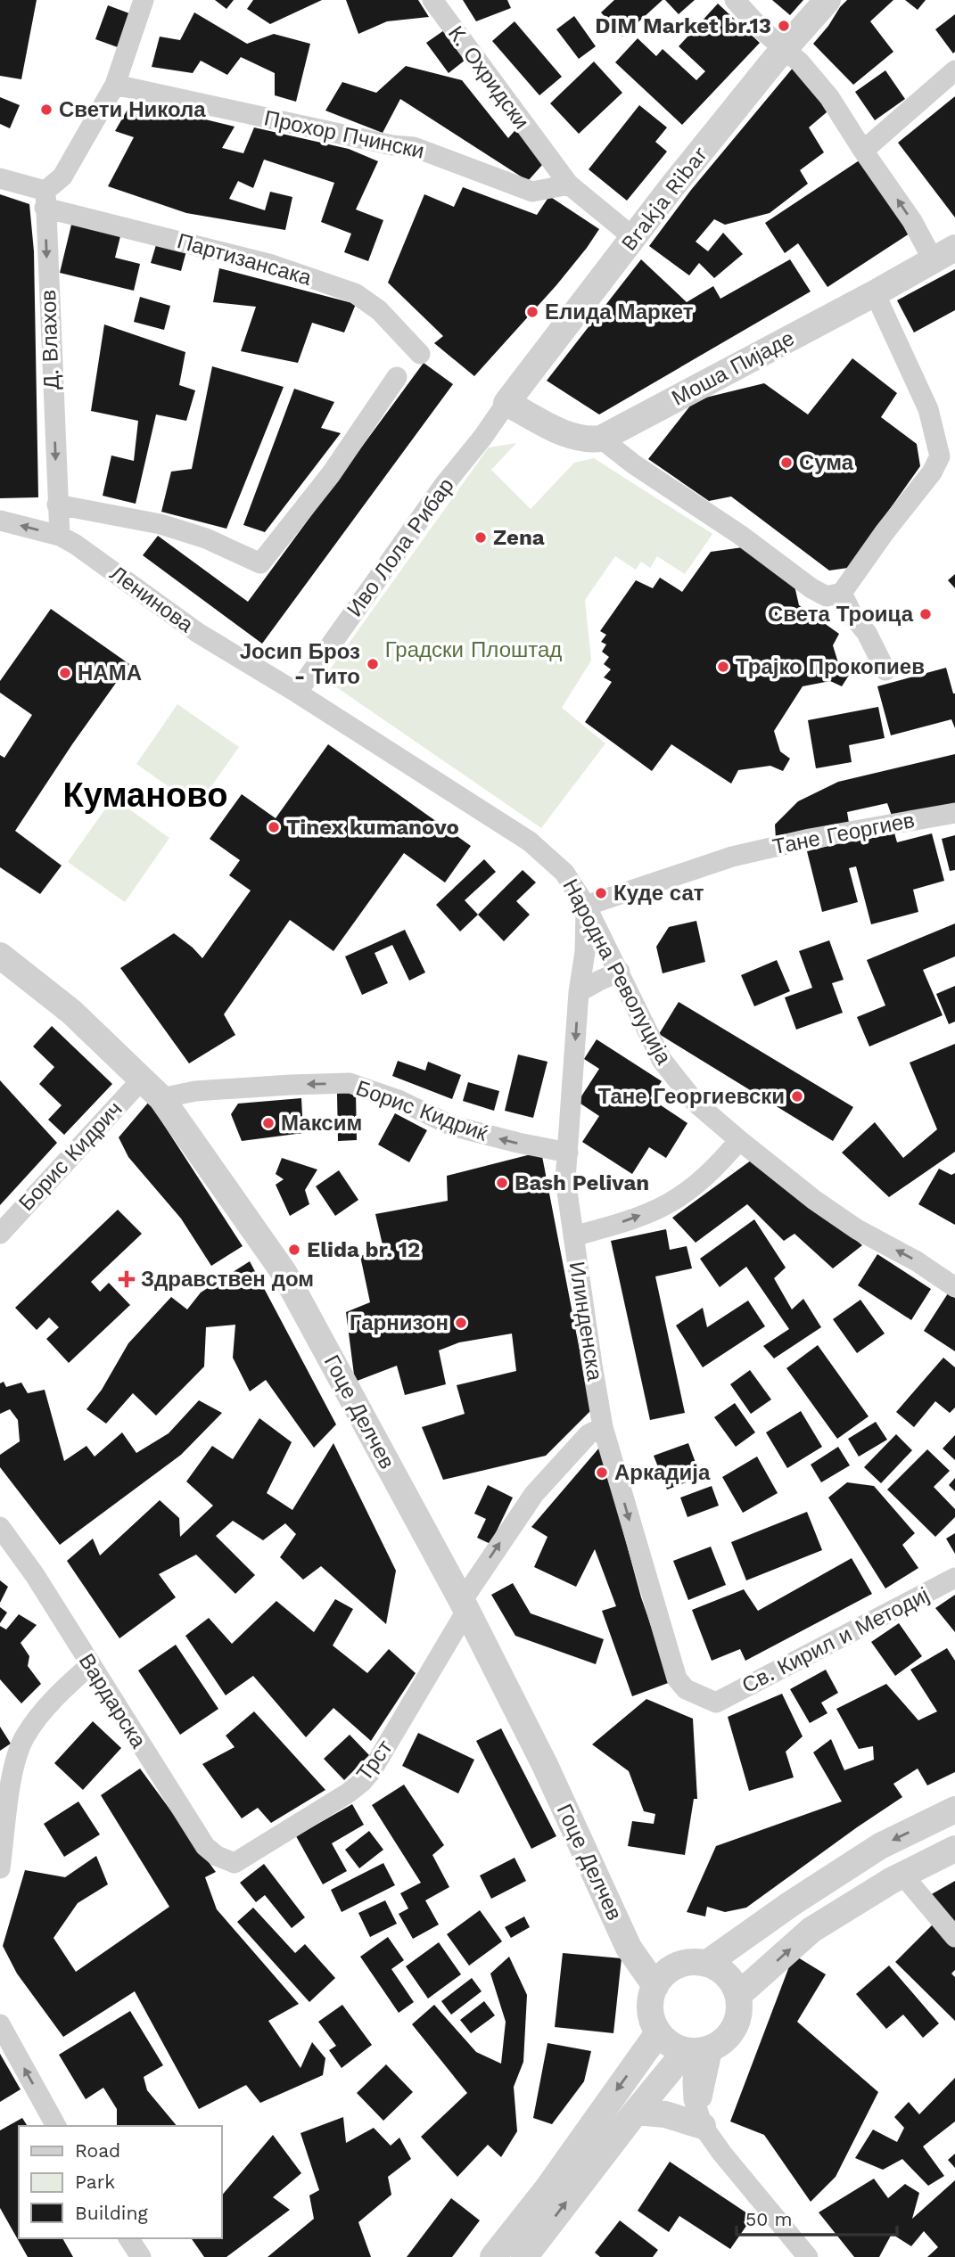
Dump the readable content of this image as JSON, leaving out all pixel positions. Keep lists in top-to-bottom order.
{
  "streets": {
    "street": [
      "К. Охридски",
      "Прохор Пчински",
      "Brakja Ribar",
      "Партизансака",
      "Д. Влахов",
      "Моша Пијаде",
      "Иво Лола Рибар",
      "Ленинова",
      "Тане Георгиев",
      "Народна Револуција",
      "Борис Кидриќ",
      "Борис Кидрич",
      "Илинденска",
      "Гоце Делчев",
      "Св. Кирил и Методиј",
      "Вардарска",
      "Трст"
    ]
  },
  "crossings": [
    ["К. Охридски", "Прохор Пчински"],
    ["Brakja Ribar", "Иво Лола Рибар"],
    ["Партизансака", "Д. Влахов"],
    ["Д. Влахов", "Ленинова"],
    ["Иво Лола Рибар", "Ленинова"],
    ["Иво Лола Рибар", "Народна Револуција"],
    ["Ленинова", "Народна Револуција"],
    ["Тане Георгиев", "Народна Револуција"],
    ["Тане Георгиев", "Илинденска"],
    ["Народна Револуција", "Илинденска"],
    ["Борис Кидриќ", "Илинденска"],
    ["Борис Кидриќ", "Гоце Делчев"],
    ["Борис Кидрич", "Гоце Делчев"],
    ["Илинденска", "Св. Кирил и Методиј"],
    ["Илинденска", "Трст"],
    ["Гоце Делчев", "Трст"],
    ["Вардарска", "Трст"]
  ],
  "one_way": [
    "Д. Влахов",
    "Борис Кидриќ",
    "Илинденска",
    "Трст"
  ],
  "districts": ["Куманово"],
  "parks": ["Градски Плоштад"],
  "places": {
    "other": [
      "DIM Market br.13",
      "Свети Никола",
      "Елида Маркет",
      "Сума",
      "Zena",
      "Света Троица",
      "Јосип Броз - Тито",
      "Трајко Прокопиев",
      "НАМА",
      "Tinex kumanovo",
      "Куде сат",
      "Тане Георгиевски",
      "Максим",
      "Bash Pelivan",
      "Elida br. 12",
      "Гарнизон",
      "Аркадија"
    ],
    "health": ["Здравствен дом"]
  },
  "legend": ["Road", "Park", "Building"],
  "scale_bar": "50 m"
}
